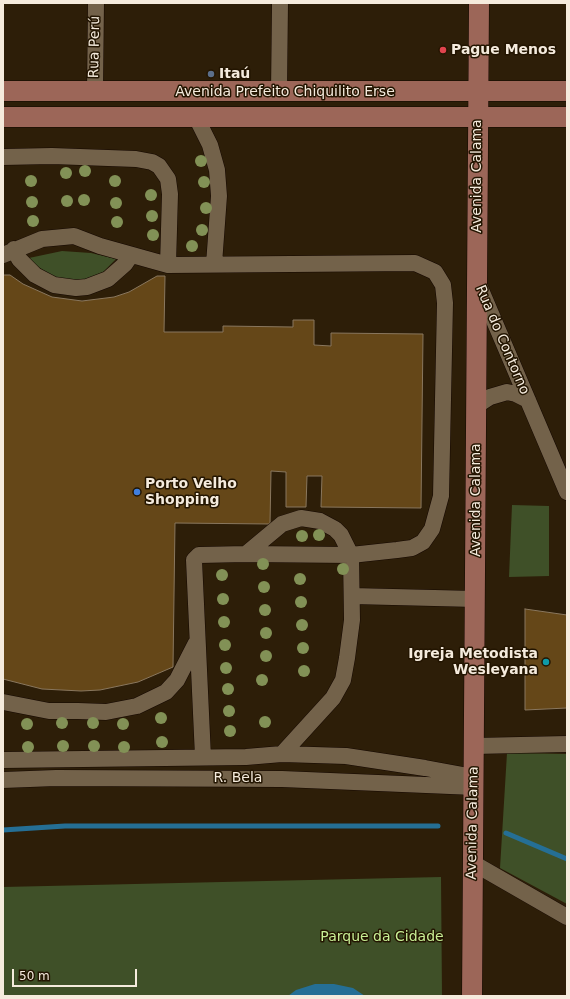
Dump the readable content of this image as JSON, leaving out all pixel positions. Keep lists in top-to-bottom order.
{
  "streets": {
    "main road": ["Avenida Prefeito Chiquilito Erse", "Avenida Calama"],
    "street": ["Rua Perú", "Rua do Contorno", "R. Bela"]
  },
  "crossings": [
    ["Rua Perú", "Avenida Prefeito Chiquilito Erse"],
    ["Avenida Prefeito Chiquilito Erse", "Avenida Calama"],
    ["Avenida Calama", "Rua do Contorno"],
    ["Avenida Calama", "R. Bela"]
  ],
  "parks": ["Parque da Cidade"],
  "places": [
    "Pague Menos",
    "Itaú",
    "Porto Velho Shopping",
    "Igreja Metodista Wesleyana"
  ],
  "scale_bar": "50 m"
}
